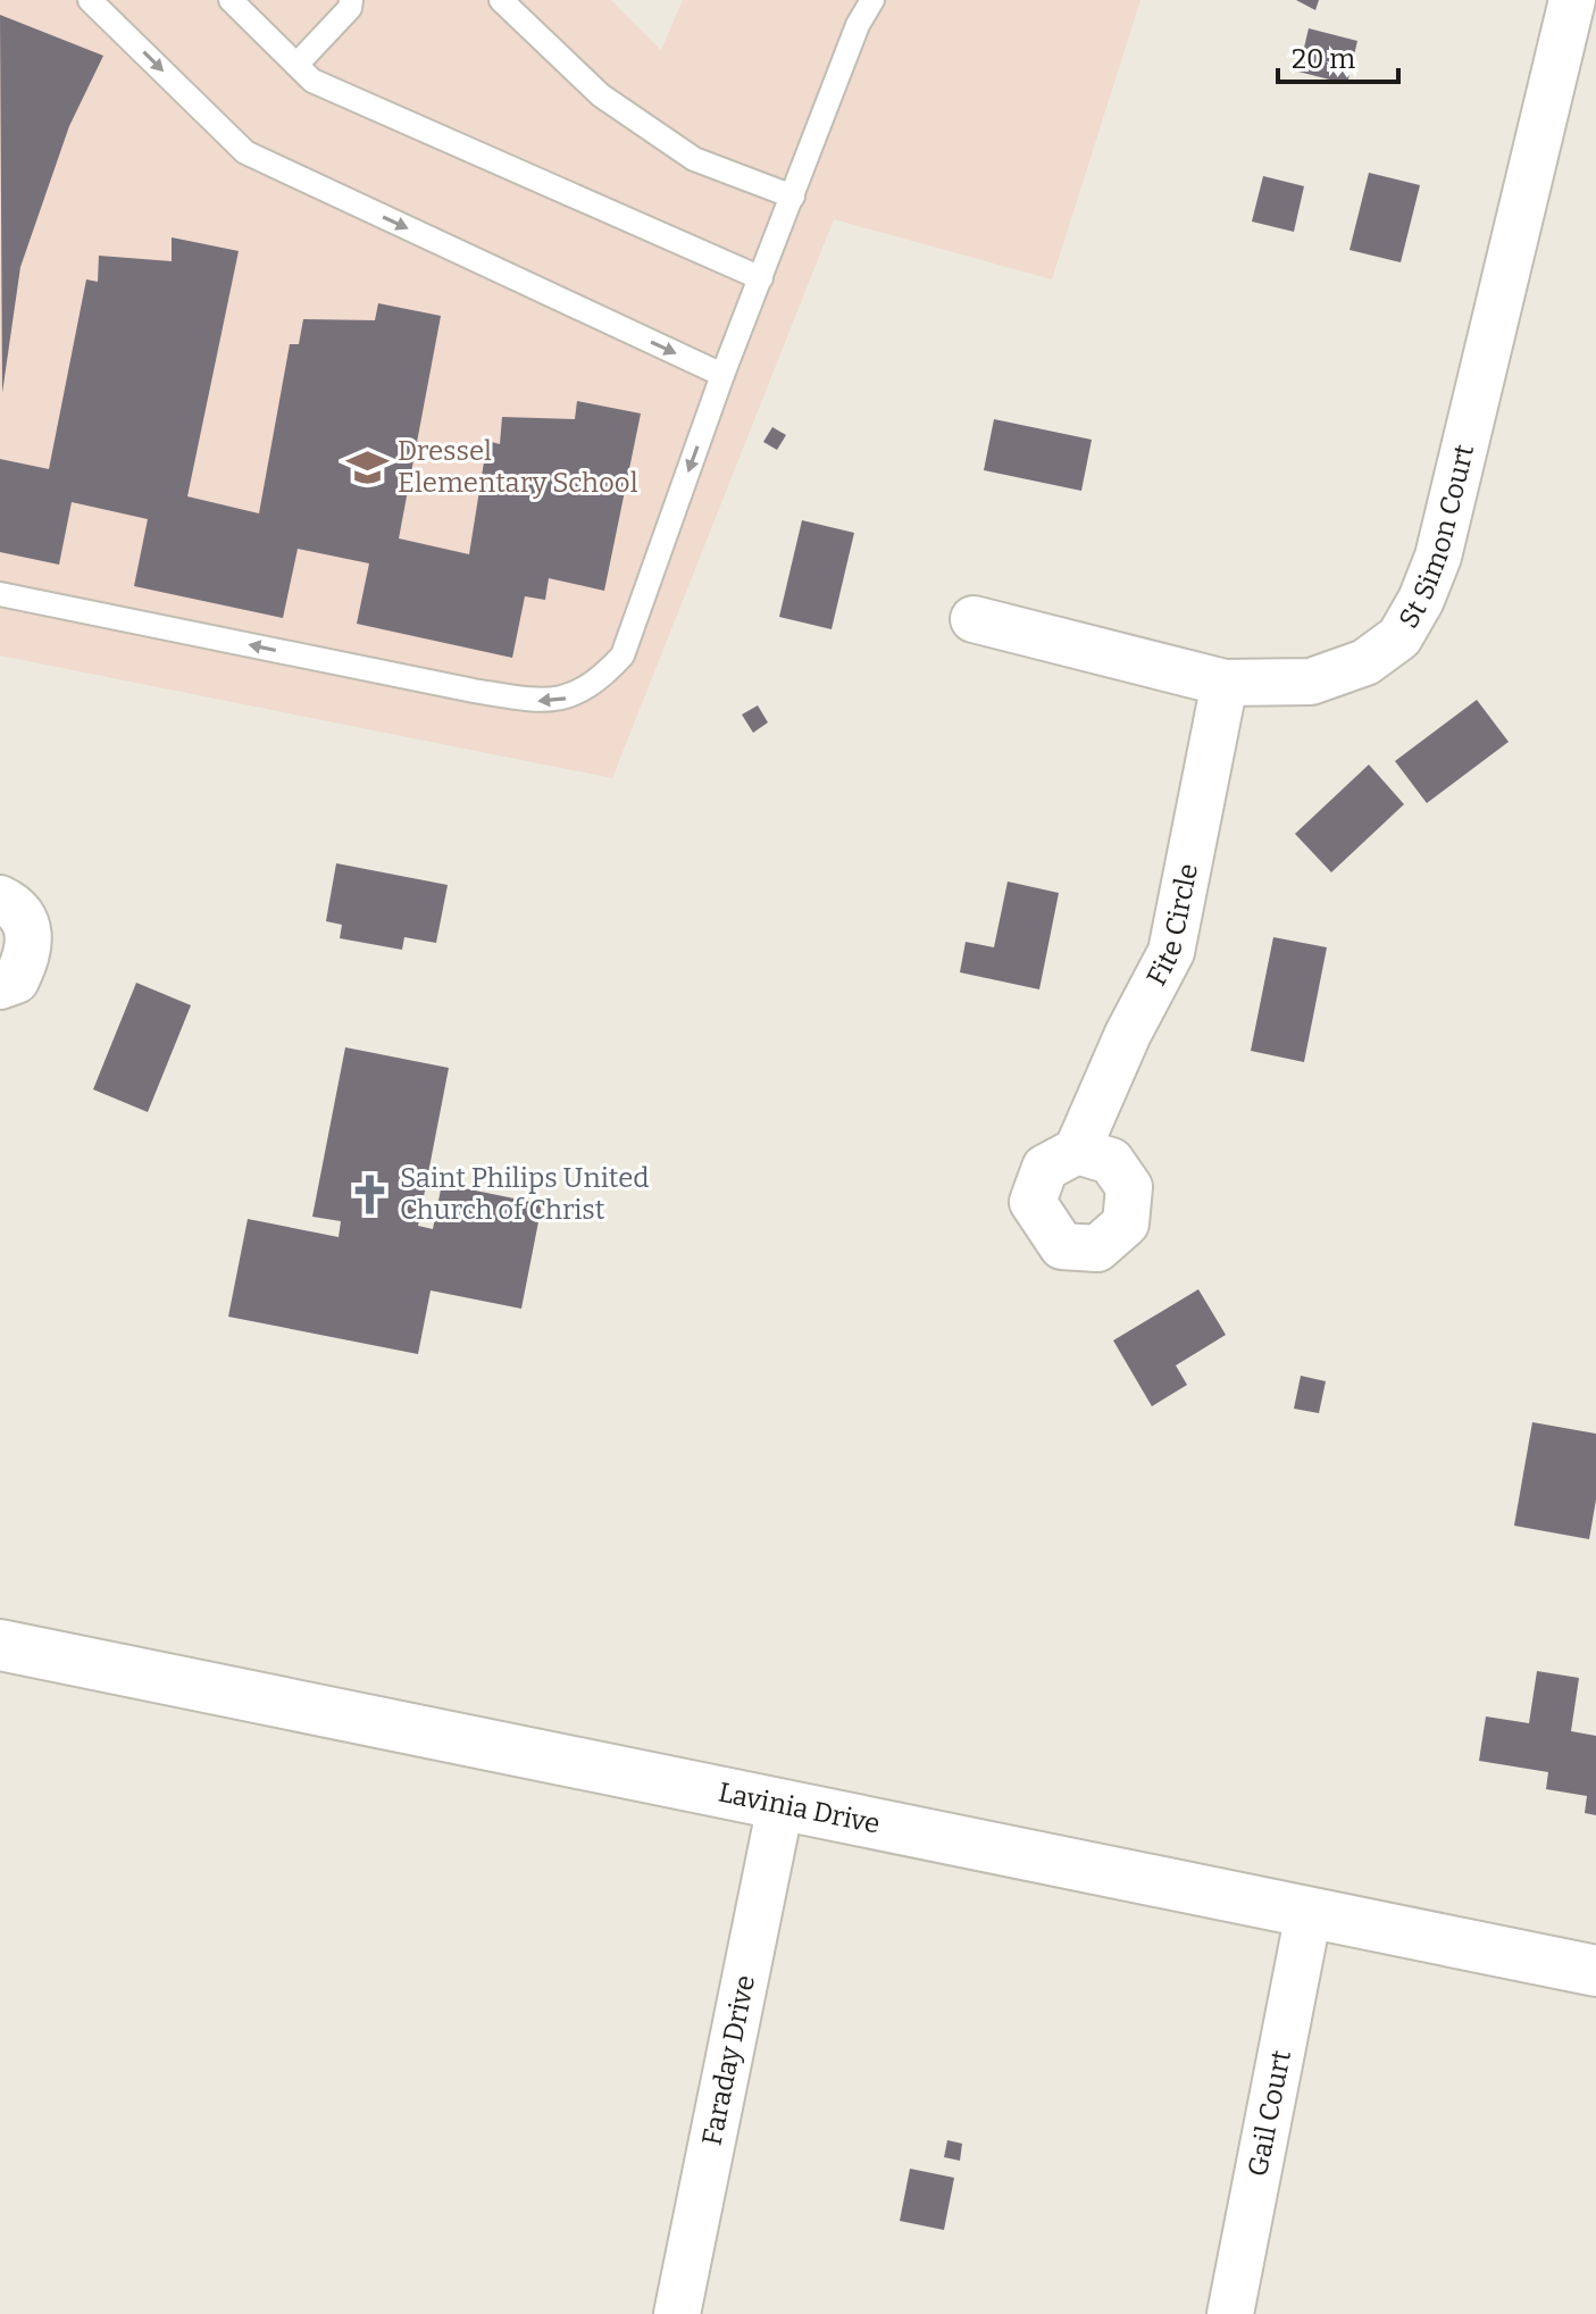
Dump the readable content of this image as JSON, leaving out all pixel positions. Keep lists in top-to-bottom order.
{
  "streets": {
    "street": [
      "St Simon Court",
      "Fite Circle",
      "Lavinia Drive",
      "Faraday Drive",
      "Gail Court"
    ]
  },
  "crossings": [
    ["St Simon Court", "Fite Circle"],
    ["Lavinia Drive", "Faraday Drive"],
    ["Lavinia Drive", "Gail Court"]
  ],
  "places": {
    "school or university": ["Dressel Elementary School"],
    "church": ["Saint Philips United Church of Christ"]
  },
  "scale_bar": "20 m"
}
